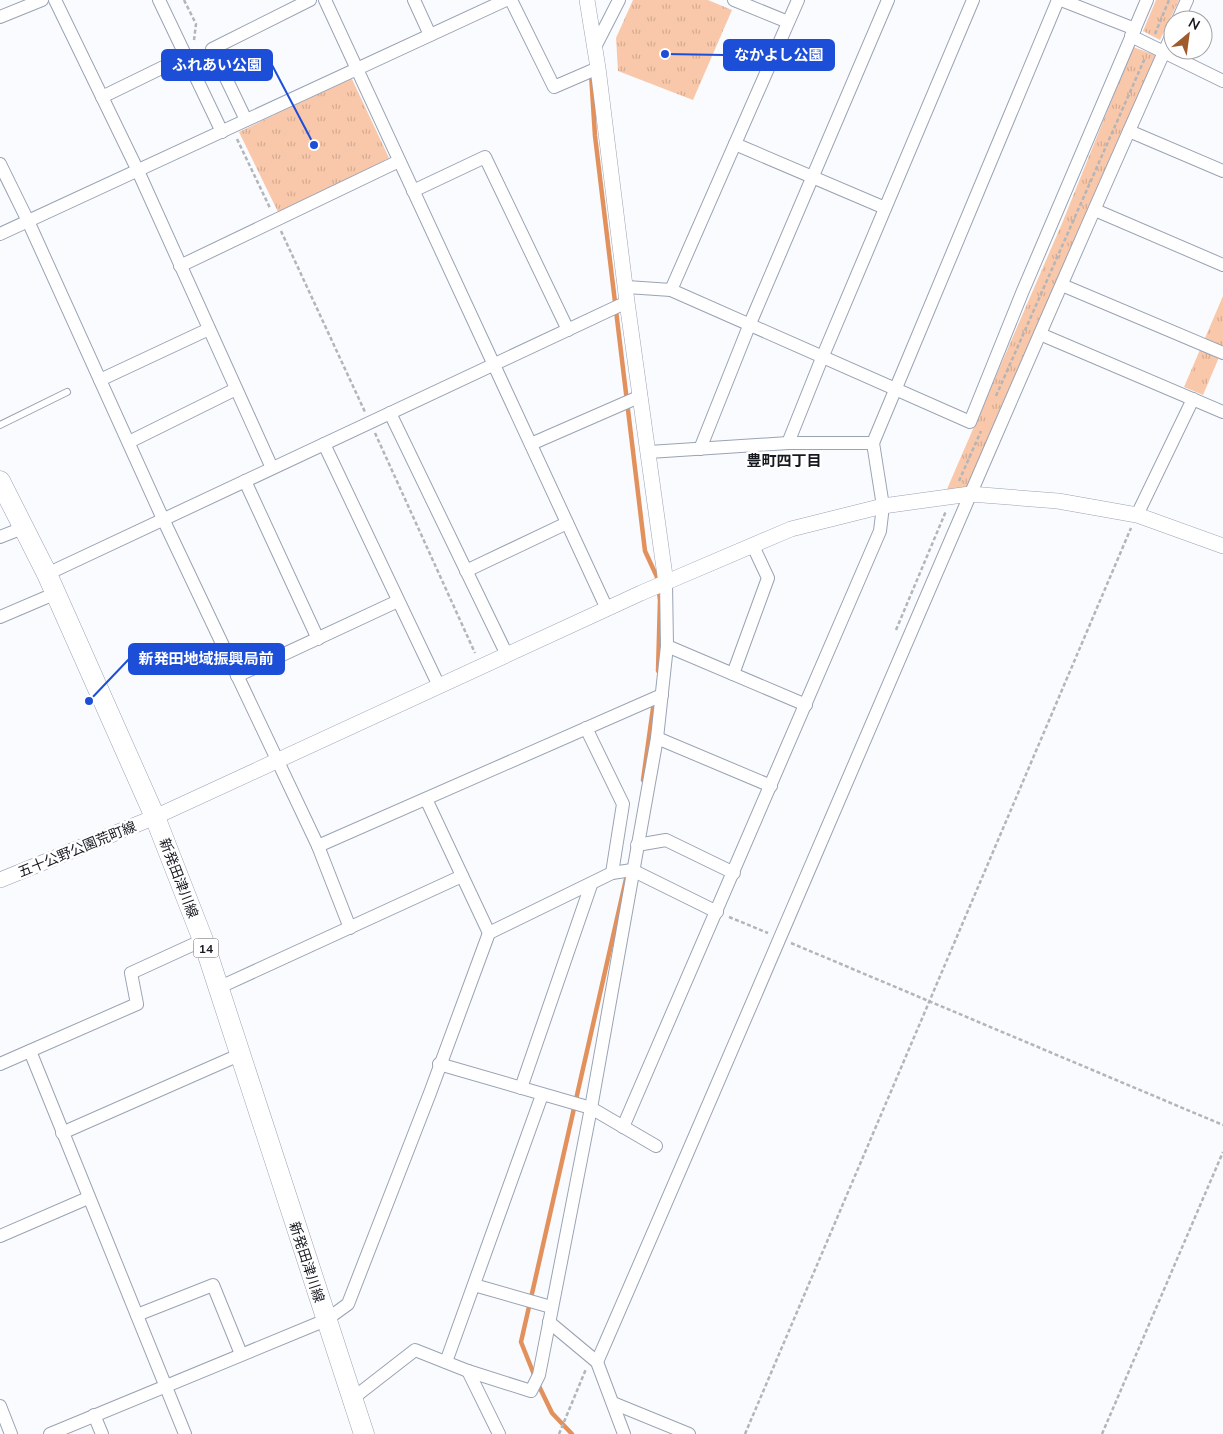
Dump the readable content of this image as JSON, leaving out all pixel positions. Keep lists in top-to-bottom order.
{
  "streets": {
    "main road": ["新発田津川線", "14"],
    "street": ["五十公野公園荒町線"]
  },
  "crossings": [
    ["五十公野公園荒町線", "新発田津川線"]
  ],
  "districts": ["豊町四丁目"],
  "places": ["なかよし公園", "ふれあい公園", "新発田地域振興局前"],
  "north": "top right"
}
